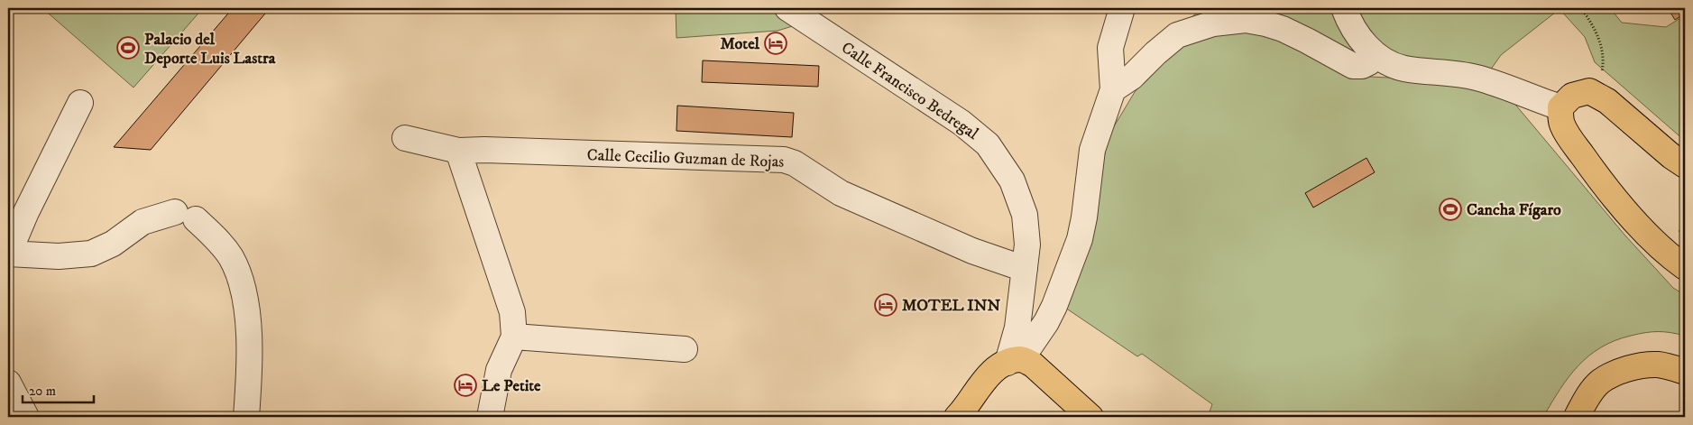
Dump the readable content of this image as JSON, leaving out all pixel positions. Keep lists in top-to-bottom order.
{
  "streets": {
    "street": ["Calle Francisco Bedregal", "Calle Cecilio Guzman de Rojas"]
  },
  "crossings": [
    ["Calle Francisco Bedregal", "Calle Cecilio Guzman de Rojas"]
  ],
  "places": {
    "hotel": ["Motel", "MOTEL INN", "Le Petite"],
    "sports": ["Palacio del Deporte Luis Lastra", "Cancha Fígaro"]
  },
  "scale_bar": "20 m"
}
